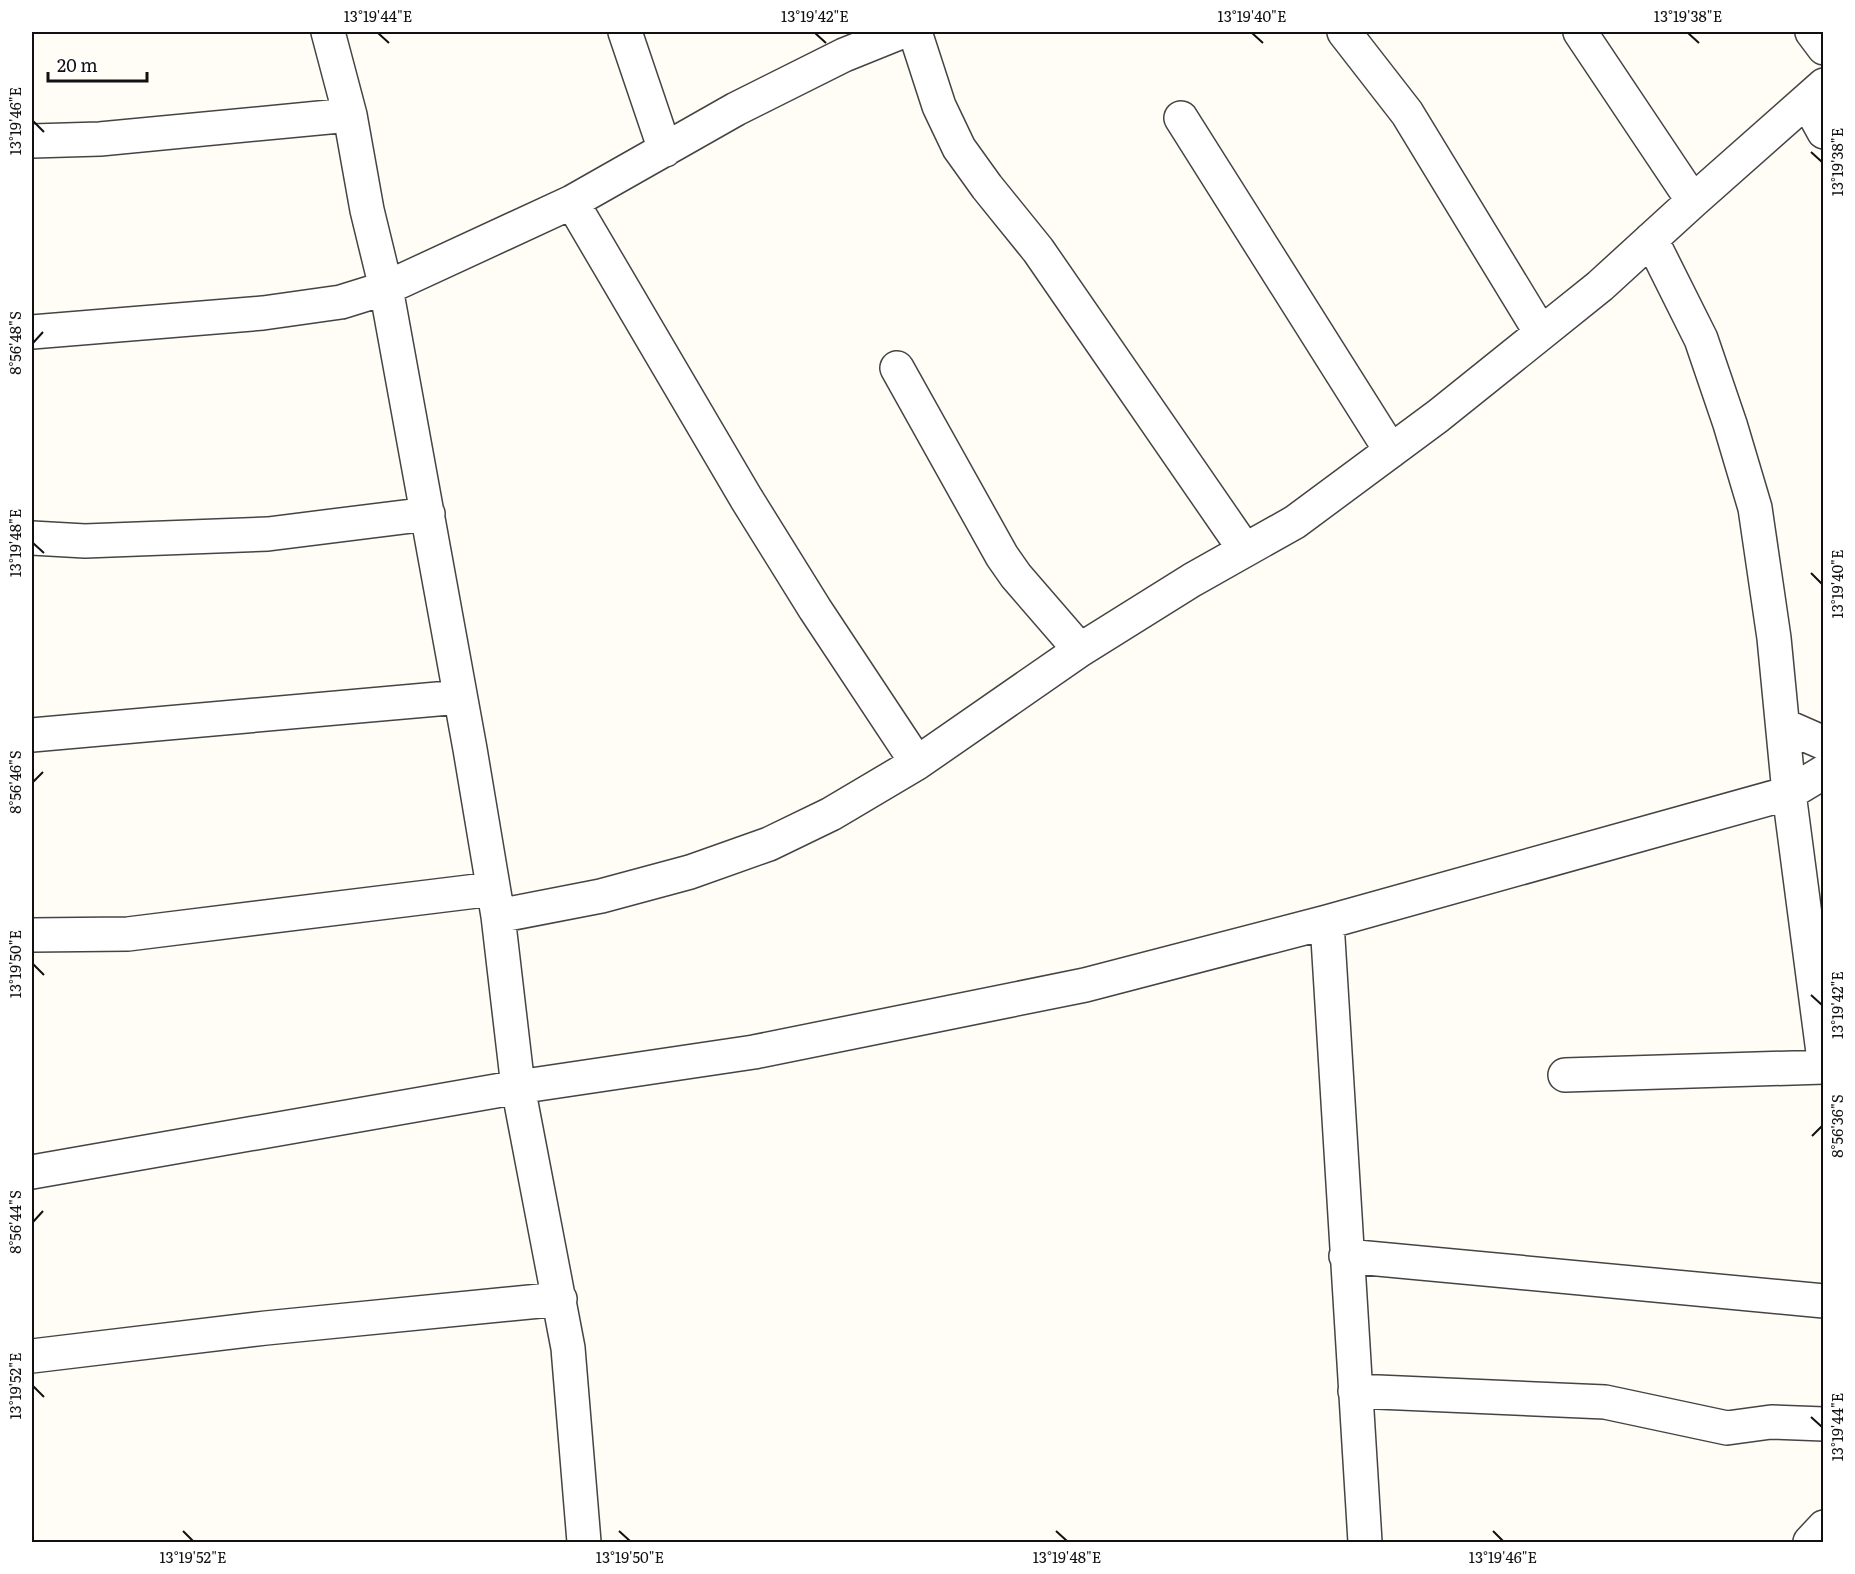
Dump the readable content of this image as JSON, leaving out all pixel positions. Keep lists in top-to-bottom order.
{
  "scale_bar": "20 m",
  "coordinates": [
    "13°19'44\"E",
    "13°19'42\"E",
    "13°19'40\"E",
    "13°19'38\"E",
    "13°19'46\"E",
    "8°56'48\"S",
    "13°19'48\"E",
    "8°56'46\"S",
    "13°19'50\"E",
    "8°56'36\"S",
    "8°56'44\"S",
    "13°19'52\"E"
  ]
}
